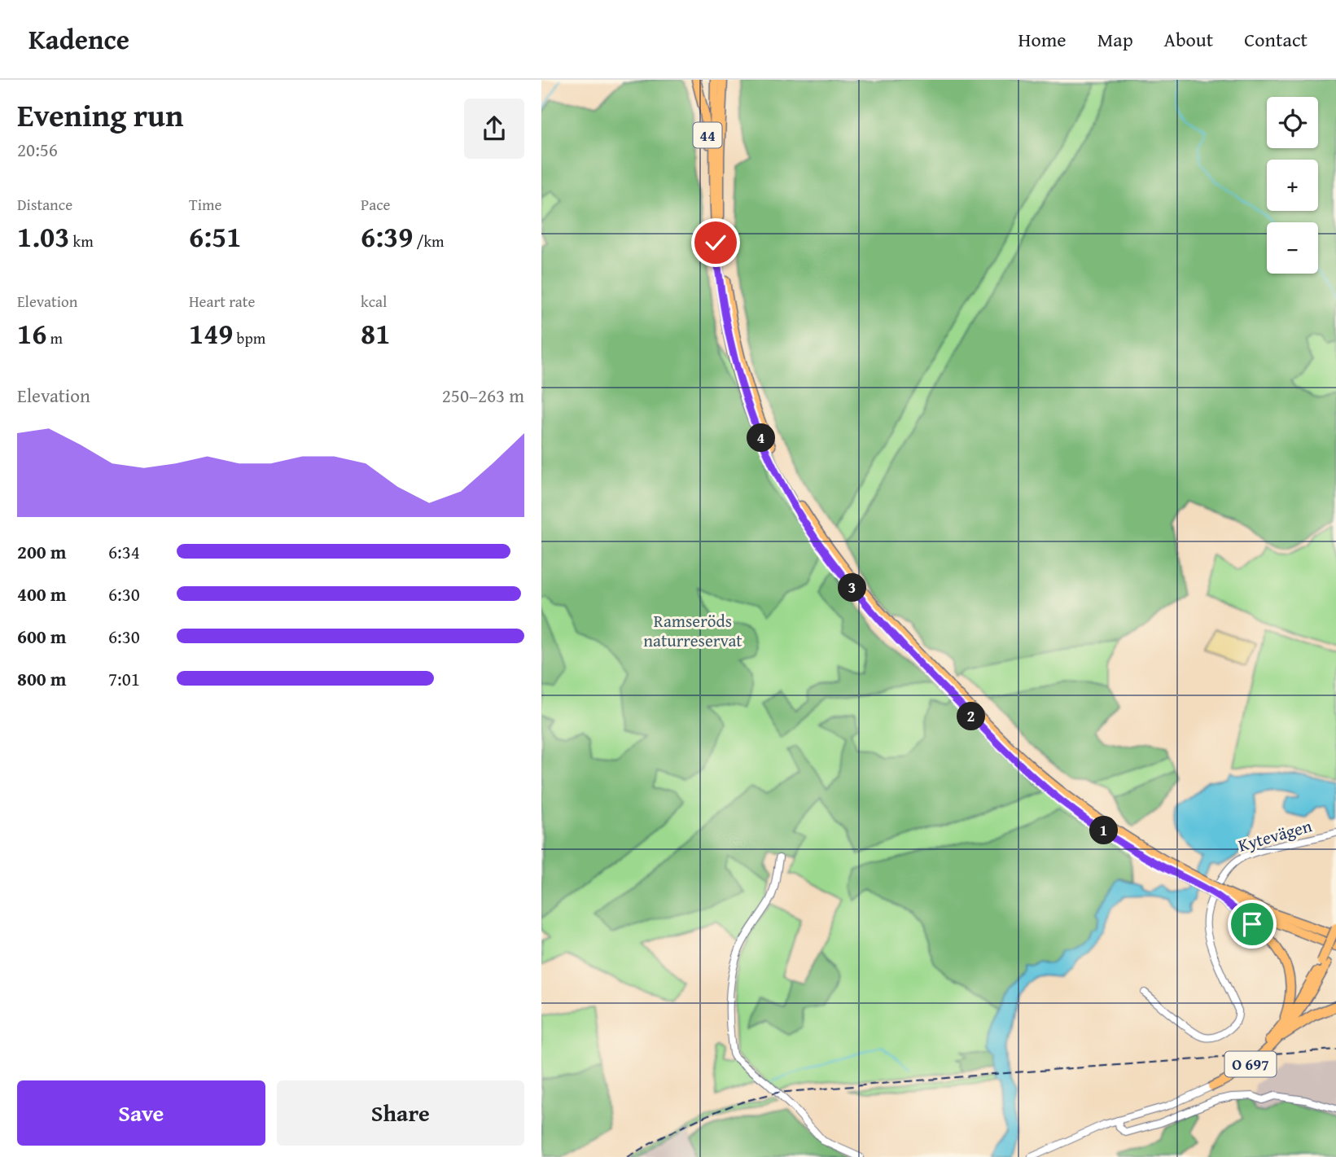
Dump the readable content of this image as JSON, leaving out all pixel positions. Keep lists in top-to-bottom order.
{
  "streets": {
    "highway": ["O 697"],
    "main road": ["44"],
    "street": ["Kytevägen"]
  },
  "parks": ["Ramseröds naturreservat"],
  "page": {
    "header": "Kadence",
    "nav": [
      "Home",
      "Map",
      "About",
      "Contact"
    ],
    "heading": ["Evening run", "20:56"],
    "map_buttons": ["+", "−"],
    "stats": [
      ["Distance", "1.03 km"],
      ["Time", "6:51"],
      ["Pace", "6:39 /km"],
      ["Elevation", "16 m"],
      ["Heart rate", "149 bpm"],
      ["kcal", "81"]
    ],
    "chart": ["Elevation", "250–263 m"],
    "pins": [
      "4",
      "3",
      "2",
      "1"
    ],
    "list": [
      {
        "name": "200 m",
        "note": "6:34"
      },
      {
        "name": "400 m",
        "note": "6:30"
      },
      {
        "name": "600 m",
        "note": "6:30"
      },
      {
        "name": "800 m",
        "note": "7:01"
      }
    ],
    "buttons": ["Save", "Share"]
  }
}
